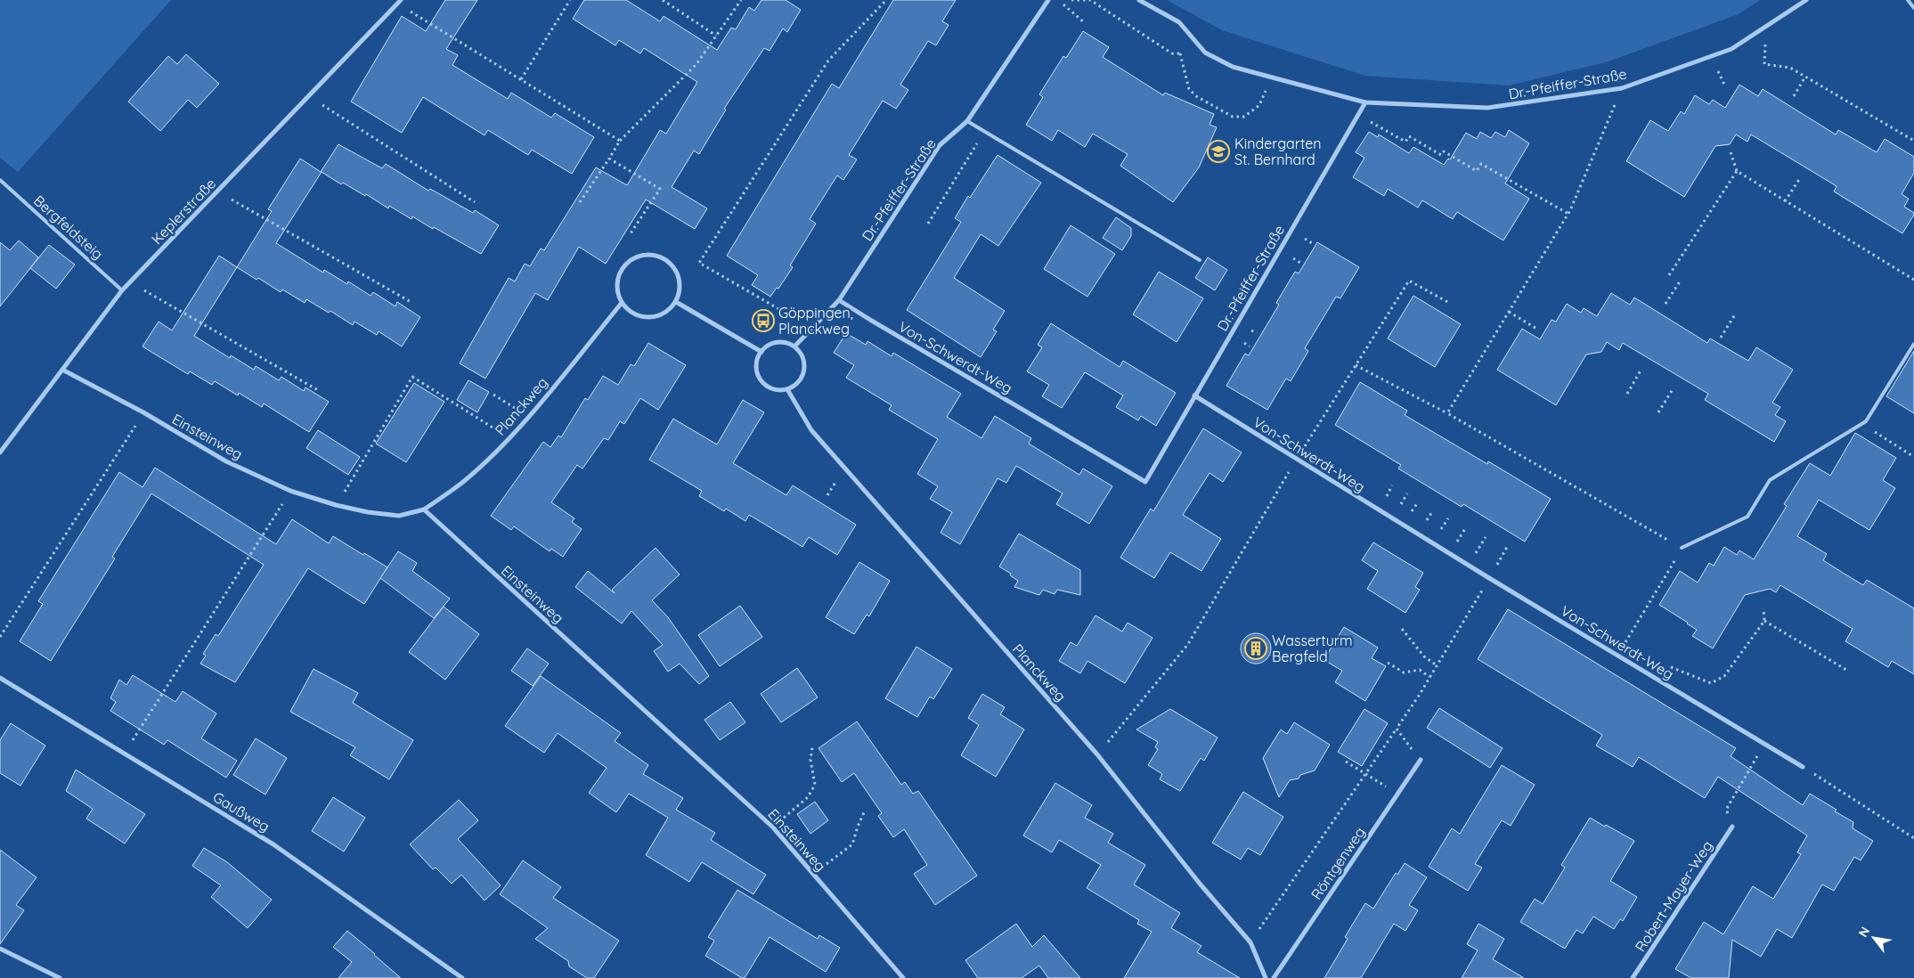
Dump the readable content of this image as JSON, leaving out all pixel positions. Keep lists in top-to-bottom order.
{
  "streets": {
    "street": [
      "Dr.-Pfeiffer-Straße",
      "Keplerstraße",
      "Von-Schwerdt-Weg",
      "Planckweg",
      "Einsteinweg",
      "Gaußweg",
      "Röntgenweg",
      "Robert-Mayer-Weg"
    ],
    "lane": ["Bergfeldsteig"]
  },
  "crossings": [
    ["Dr.-Pfeiffer-Straße", "Von-Schwerdt-Weg"],
    ["Dr.-Pfeiffer-Straße", "Planckweg"],
    ["Keplerstraße", "Bergfeldsteig"],
    ["Keplerstraße", "Einsteinweg"],
    ["Planckweg", "Einsteinweg"]
  ],
  "places": {
    "school or university": ["Kindergarten St. Bernhard"],
    "bus stop": ["Göppingen, Planckweg"],
    "building": ["Wasserturm Bergfeld"]
  },
  "north": "top left"
}
